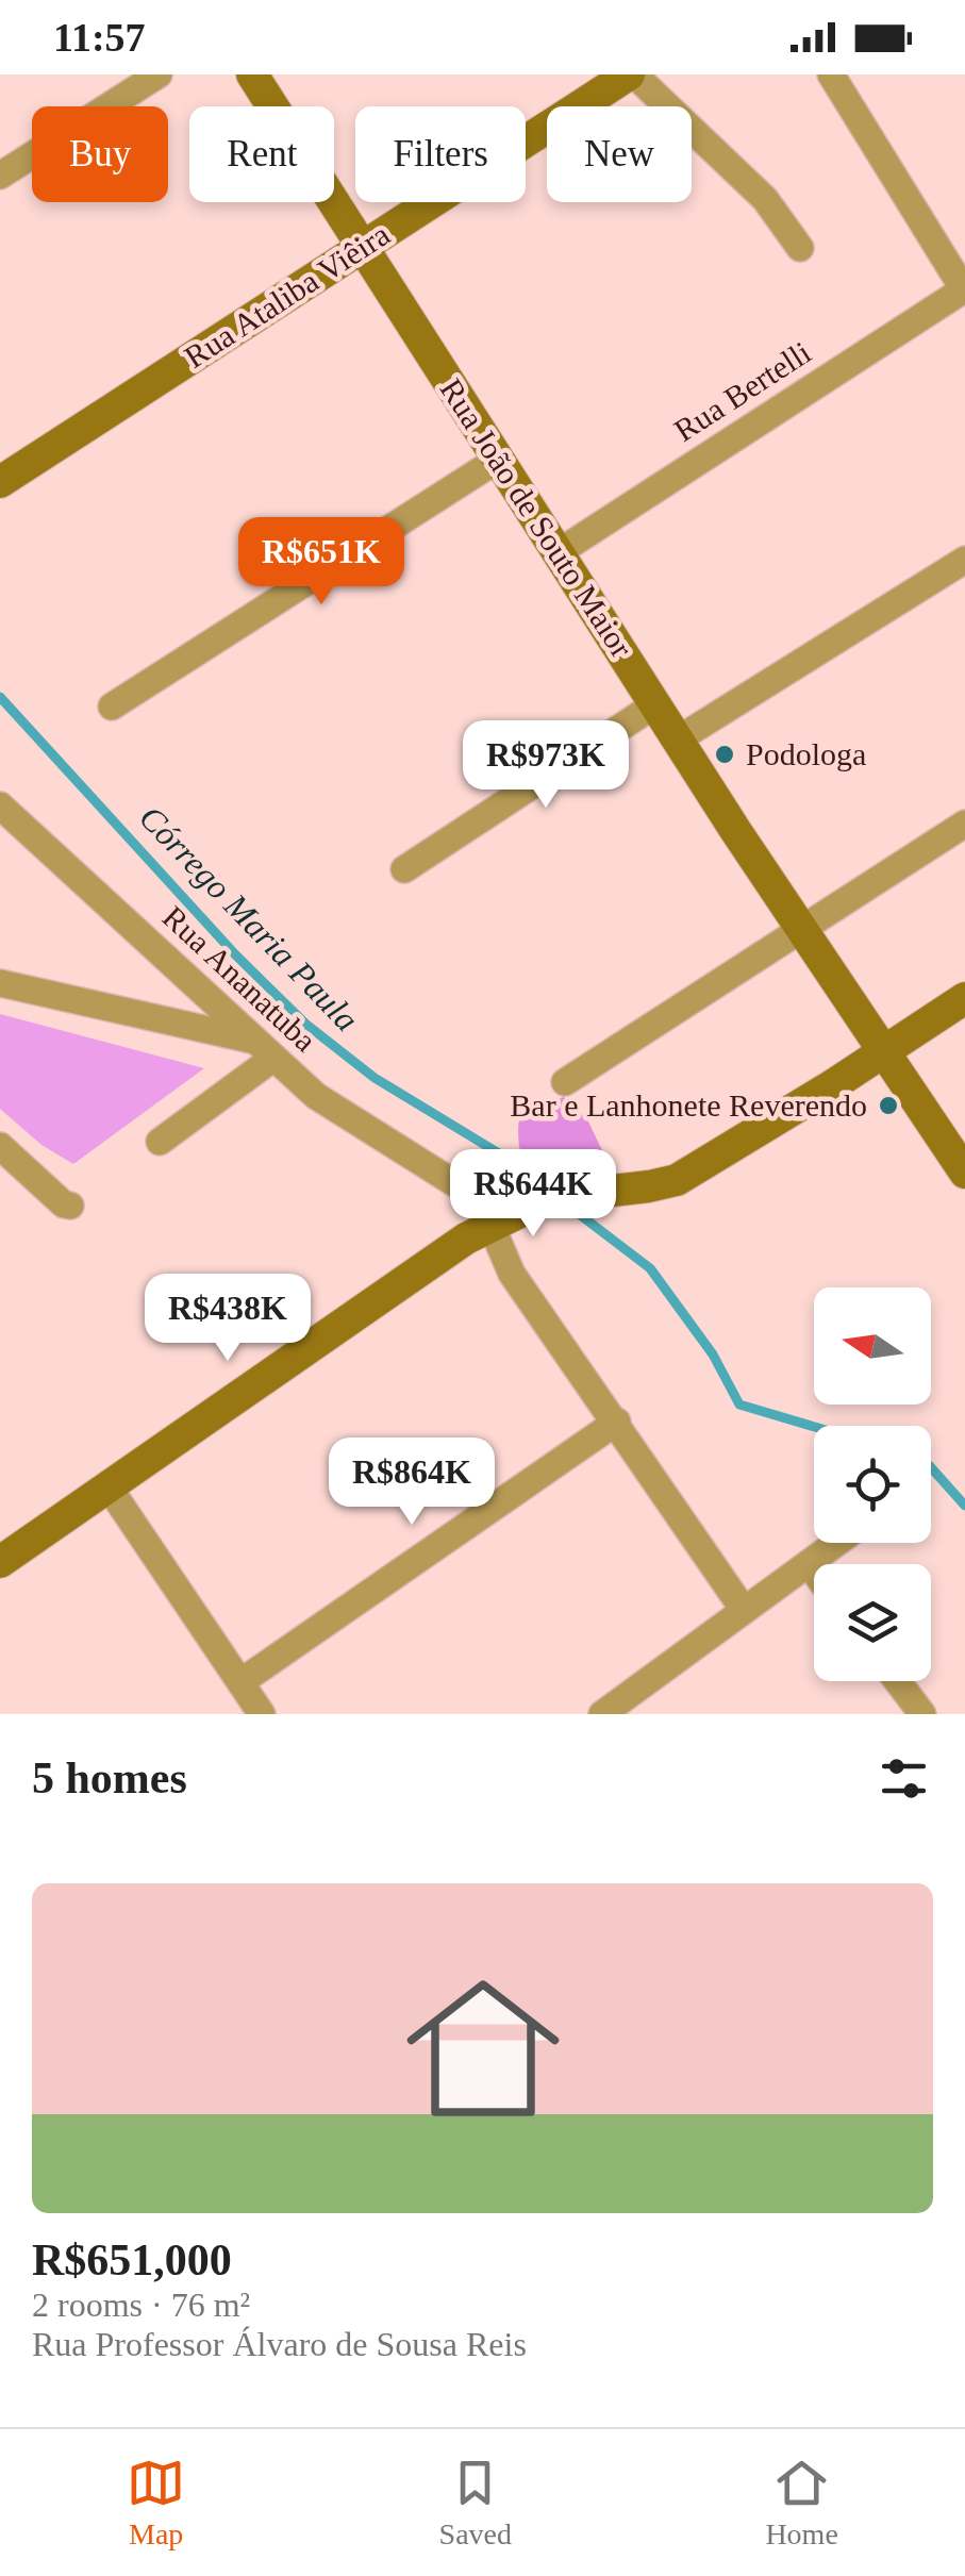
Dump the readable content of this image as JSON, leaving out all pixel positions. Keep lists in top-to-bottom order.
{
  "streets": {
    "street": [
      "Rua Ataliba Viêira",
      "Rua Bertelli",
      "Rua João de Souto Maior",
      "Rua Ananatuba"
    ]
  },
  "crossings": [
    ["Rua Ataliba Viêira", "Rua João de Souto Maior"],
    ["Rua Bertelli", "Rua João de Souto Maior"]
  ],
  "water": ["Córrego Maria Paula"],
  "places": ["Podologa", "Bar e Lanhonete Reverendo"],
  "north": "left",
  "page": {
    "status": "11:57",
    "chip": [
      "Buy",
      "Rent",
      "Filters",
      "New"
    ],
    "price": [
      "R$651K",
      "R$973K",
      "R$644K",
      "R$438K",
      "R$864K"
    ],
    "heading": "5 homes",
    "list": [
      {
        "name": "R$651,000",
        "note": "2 rooms · 76 m² · Rua Professor Álvaro de Sousa Reis"
      }
    ],
    "tabs": ["Map", "Saved", "Home"]
  }
}
